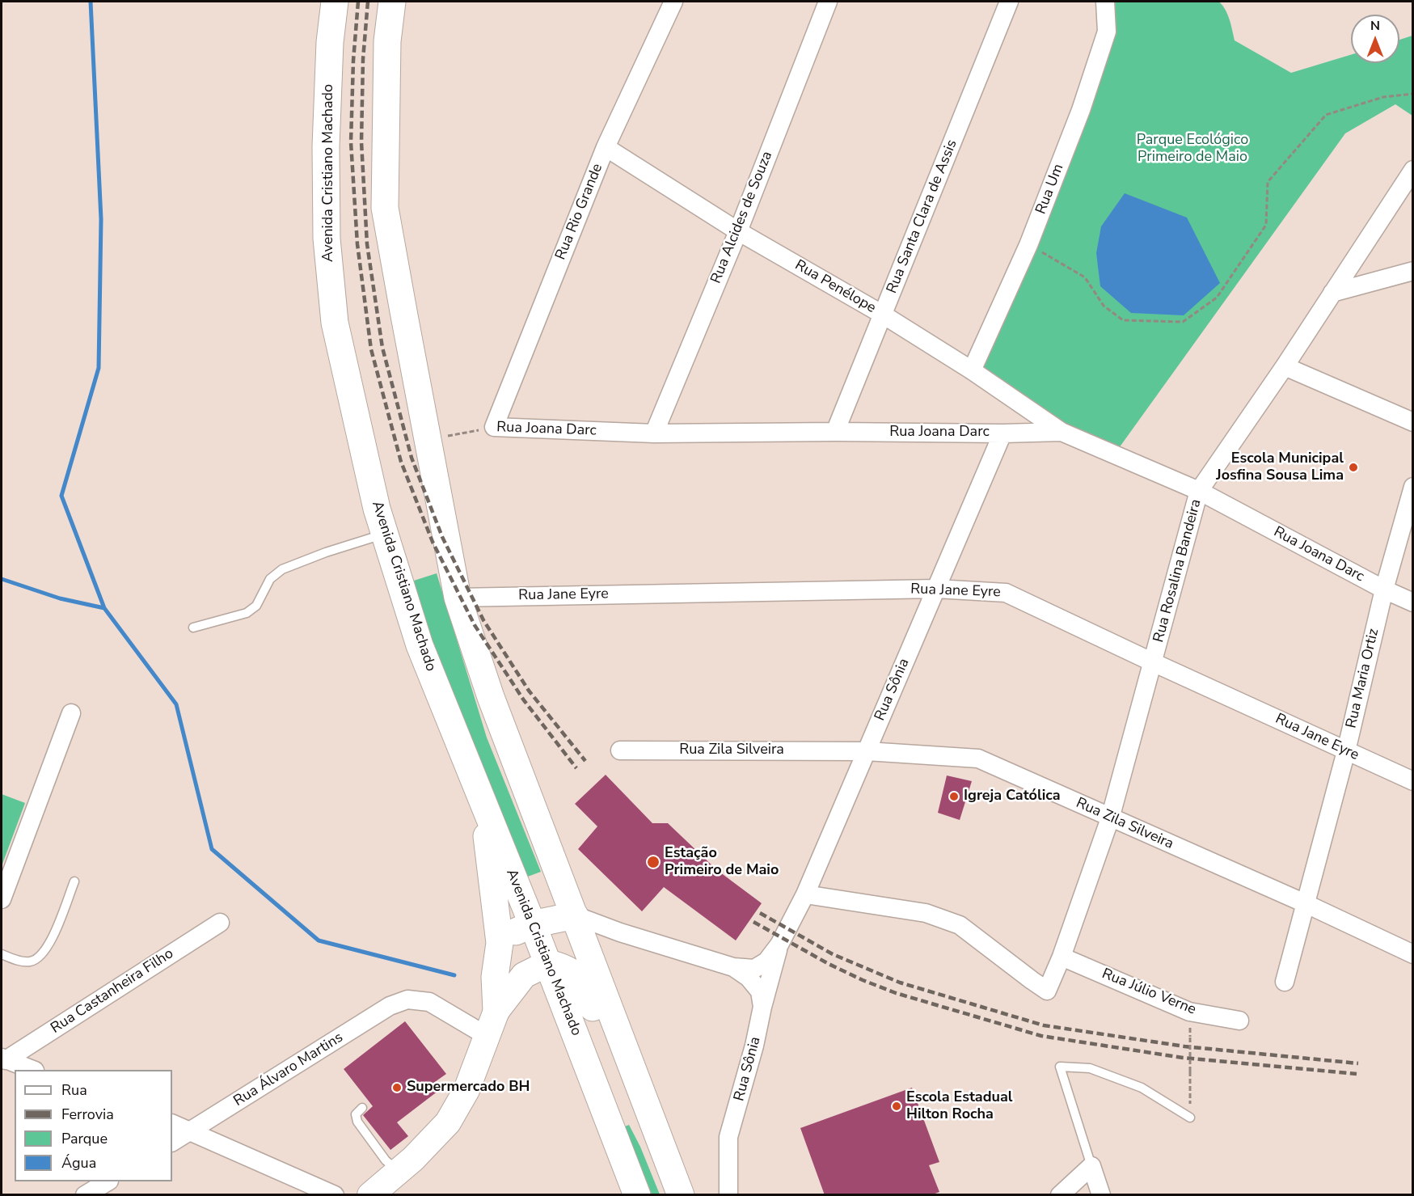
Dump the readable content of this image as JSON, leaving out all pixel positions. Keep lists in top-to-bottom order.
{
  "streets": {
    "highway": ["Avenida Cristiano Machado"],
    "street": [
      "Rua Um",
      "Rua Rio Grande",
      "Rua Santa Clara de Assis",
      "Rua Alcides de Souza",
      "Rua Penélope",
      "Rua Joana Darc",
      "Rua Rosalina Bandeira",
      "Rua Jane Eyre",
      "Rua Maria Ortiz",
      "Rua Sônia",
      "Rua Zila Silveira",
      "Rua Castanheira Filho",
      "Rua Júlio Verne",
      "Rua Álvaro Martins"
    ]
  },
  "crossings": [
    ["Rua Um", "Rua Penélope"],
    ["Rua Rio Grande", "Rua Penélope"],
    ["Rua Rio Grande", "Rua Joana Darc"],
    ["Rua Santa Clara de Assis", "Rua Penélope"],
    ["Rua Santa Clara de Assis", "Rua Joana Darc"],
    ["Rua Alcides de Souza", "Rua Penélope"],
    ["Rua Alcides de Souza", "Rua Joana Darc"],
    ["Rua Penélope", "Rua Joana Darc"],
    ["Rua Joana Darc", "Rua Rosalina Bandeira"],
    ["Rua Joana Darc", "Rua Maria Ortiz"],
    ["Rua Joana Darc", "Rua Sônia"],
    ["Rua Rosalina Bandeira", "Rua Jane Eyre"],
    ["Rua Rosalina Bandeira", "Rua Sônia"],
    ["Rua Rosalina Bandeira", "Rua Zila Silveira"],
    ["Rua Rosalina Bandeira", "Rua Júlio Verne"],
    ["Rua Jane Eyre", "Rua Maria Ortiz"],
    ["Rua Jane Eyre", "Rua Sônia"],
    ["Rua Maria Ortiz", "Rua Zila Silveira"],
    ["Rua Sônia", "Rua Zila Silveira"]
  ],
  "parks": ["Parque Ecológico Primeiro de Maio"],
  "places": [
    "Escola Municipal Josfina Sousa Lima",
    "Igreja Católica",
    "Estação Primeiro de Maio",
    "Supermercado BH",
    "Escola Estadual Hilton Rocha"
  ],
  "legend": [
    "Rua",
    "Ferrovia",
    "Parque",
    "Água"
  ],
  "north": "top"
}
